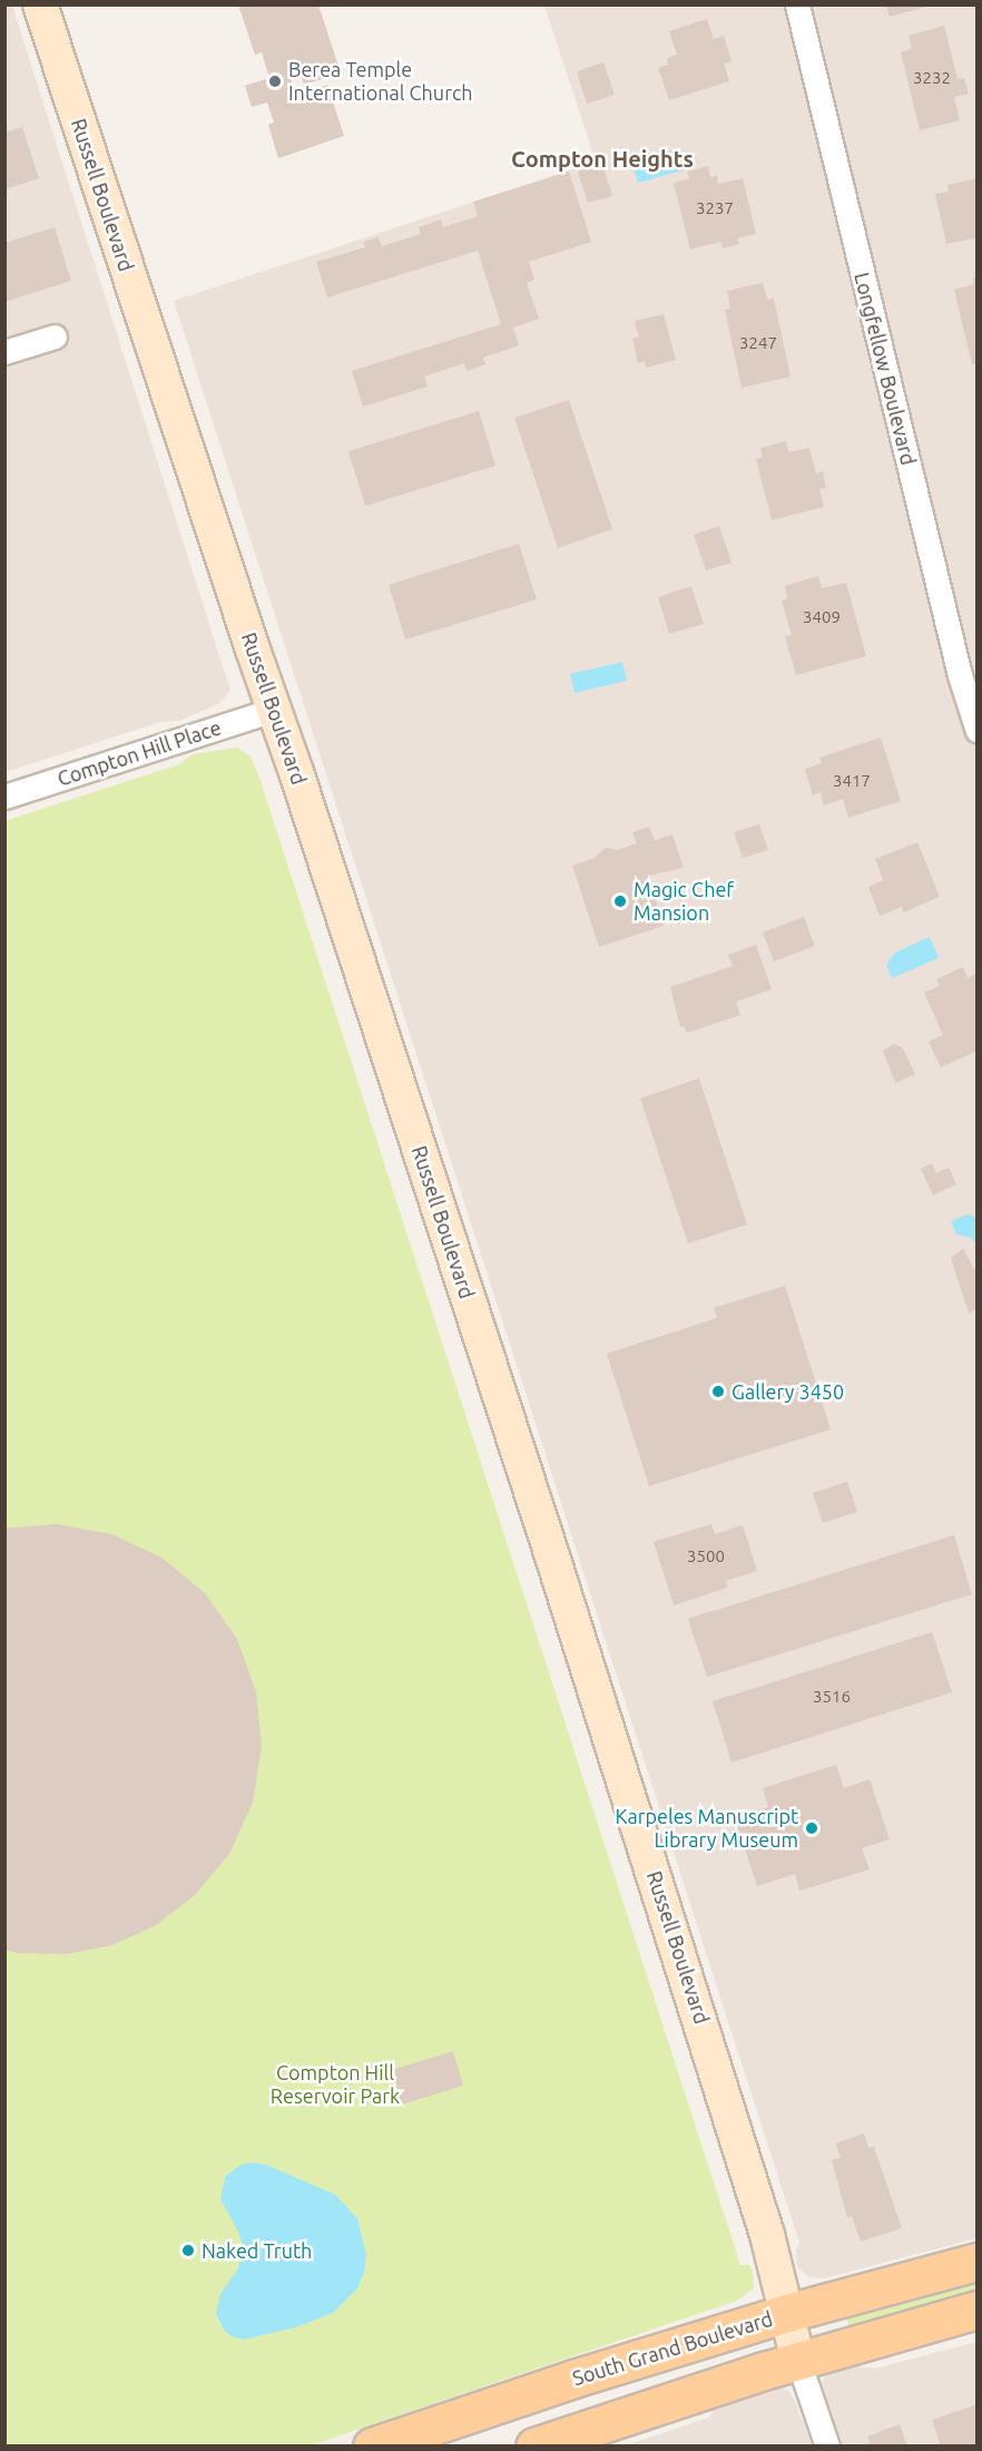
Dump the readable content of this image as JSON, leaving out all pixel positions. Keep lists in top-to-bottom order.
{
  "streets": {
    "main road": ["Russell Boulevard", "South Grand Boulevard"],
    "street": ["Longfellow Boulevard", "Compton Hill Place"]
  },
  "crossings": [
    ["Russell Boulevard", "Compton Hill Place"],
    ["Russell Boulevard", "South Grand Boulevard"]
  ],
  "districts": ["Compton Heights"],
  "parks": ["Compton Hill Reservoir Park"],
  "places": [
    "Berea Temple International Church",
    "Magic Chef Mansion",
    "Gallery 3450",
    "Karpeles Manuscript Library Museum",
    "Naked Truth"
  ],
  "house_numbers": [
    "3232",
    "3237",
    "3247",
    "3409",
    "3417",
    "3500",
    "3516"
  ]
}
